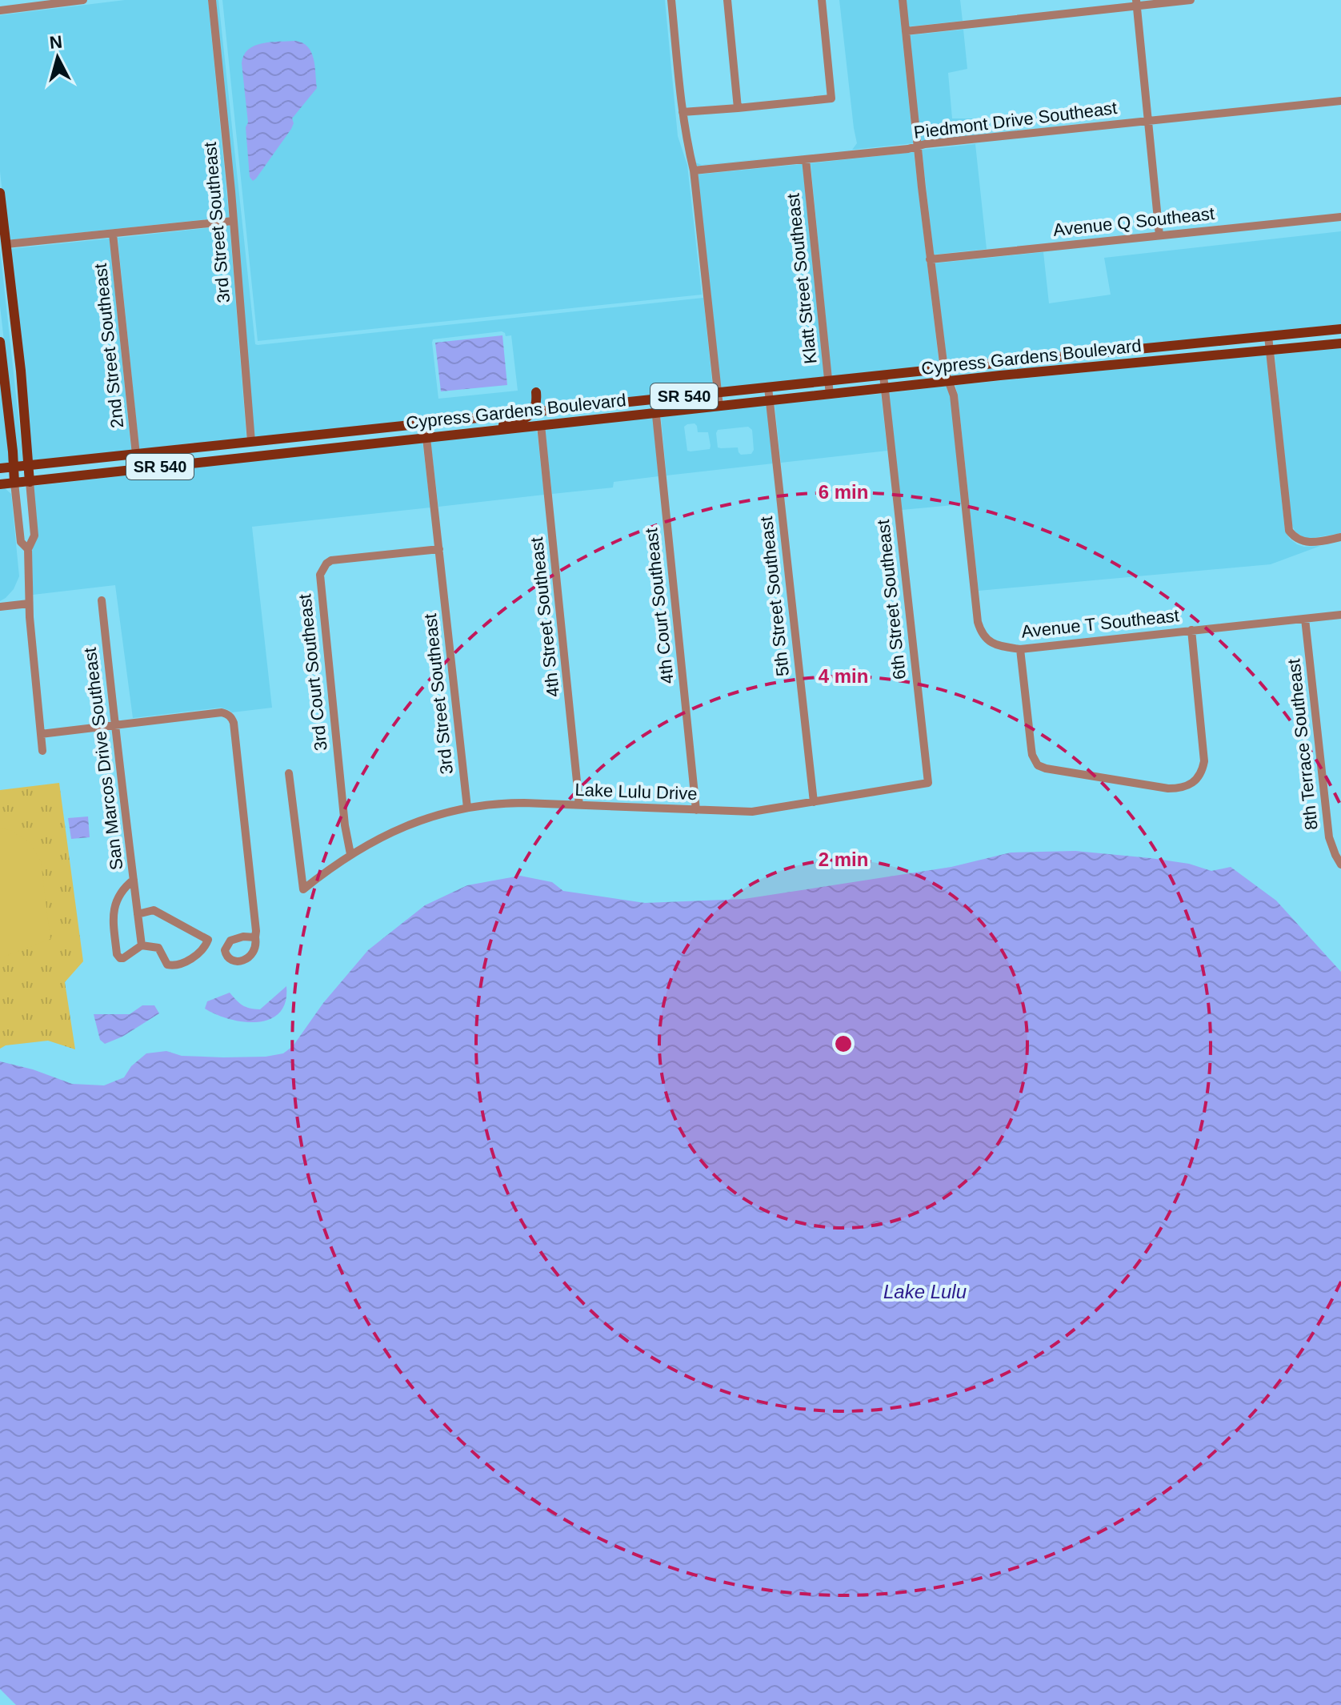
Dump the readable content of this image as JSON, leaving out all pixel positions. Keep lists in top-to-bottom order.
{
  "streets": {
    "main road": ["Cypress Gardens Boulevard", "SR 540"],
    "street": [
      "Piedmont Drive Southeast",
      "Avenue Q Southeast",
      "3rd Street Southeast",
      "Klatt Street Southeast",
      "2nd Street Southeast",
      "5th Street Southeast",
      "6th Street Southeast",
      "4th Court Southeast",
      "4th Street Southeast",
      "Avenue T Southeast",
      "3rd Court Southeast",
      "8th Terrace Southeast",
      "San Marcos Drive Southeast",
      "Lake Lulu Drive"
    ]
  },
  "crossings": [
    ["Piedmont Drive Southeast", "Klatt Street Southeast"],
    ["3rd Street Southeast", "Cypress Gardens Boulevard"],
    ["3rd Street Southeast", "3rd Court Southeast"],
    ["3rd Street Southeast", "Lake Lulu Drive"],
    ["Klatt Street Southeast", "Cypress Gardens Boulevard"],
    ["2nd Street Southeast", "Cypress Gardens Boulevard"],
    ["Cypress Gardens Boulevard", "5th Street Southeast"],
    ["Cypress Gardens Boulevard", "6th Street Southeast"],
    ["Cypress Gardens Boulevard", "4th Court Southeast"],
    ["Cypress Gardens Boulevard", "4th Street Southeast"],
    ["Cypress Gardens Boulevard", "Avenue T Southeast"],
    ["5th Street Southeast", "Lake Lulu Drive"],
    ["6th Street Southeast", "Lake Lulu Drive"],
    ["4th Court Southeast", "Lake Lulu Drive"],
    ["4th Street Southeast", "Lake Lulu Drive"],
    ["Avenue T Southeast", "8th Terrace Southeast"],
    ["3rd Court Southeast", "Lake Lulu Drive"]
  ],
  "water": ["Lake Lulu"],
  "north": "top",
  "rings": ["6 min", "4 min", "2 min"]
}
